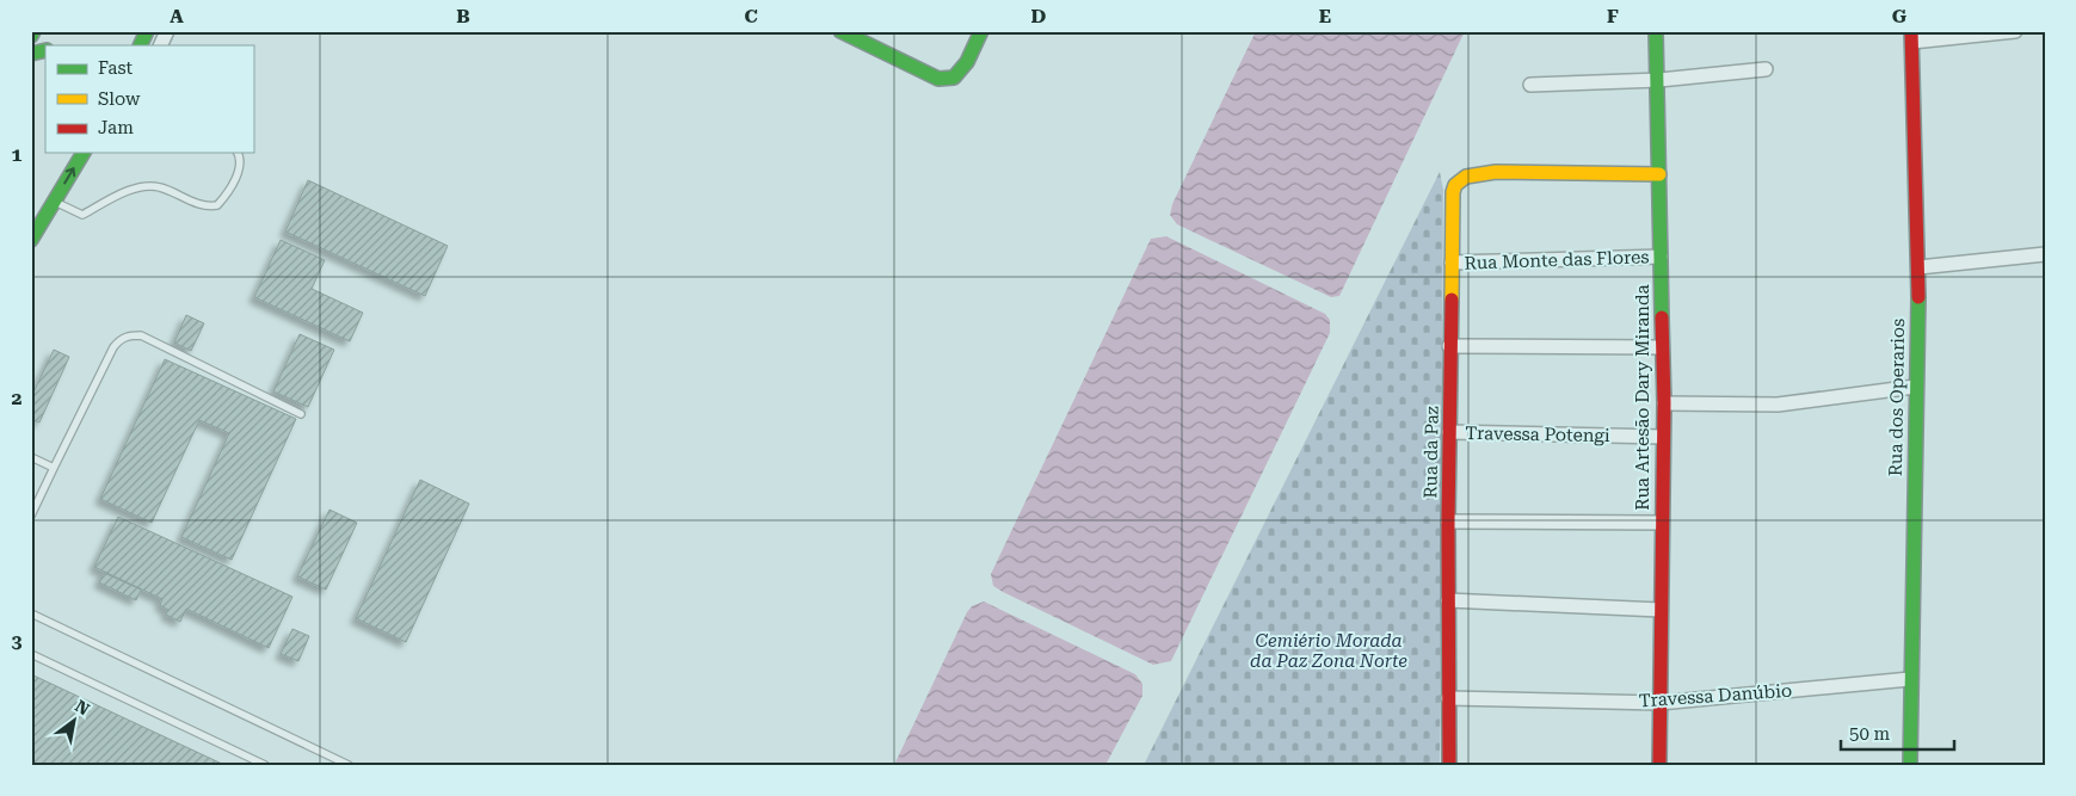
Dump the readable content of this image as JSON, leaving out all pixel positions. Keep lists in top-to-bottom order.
{
  "streets": {
    "street": [
      "Rua Monte das Flores",
      "Rua Artesão Dary Miranda",
      "Rua dos Operarios",
      "Travessa Potengi",
      "Rua da Paz",
      "Travessa Danúbio"
    ]
  },
  "crossings": [
    ["Rua Monte das Flores", "Rua Artesão Dary Miranda"],
    ["Rua Monte das Flores", "Rua da Paz"],
    ["Rua Artesão Dary Miranda", "Travessa Potengi"],
    ["Rua Artesão Dary Miranda", "Rua da Paz"],
    ["Rua Artesão Dary Miranda", "Travessa Danúbio"],
    ["Rua dos Operarios", "Travessa Danúbio"],
    ["Travessa Potengi", "Rua da Paz"],
    ["Rua da Paz", "Travessa Danúbio"]
  ],
  "parks": ["Cemiério Morada da Paz Zona Norte"],
  "legend": ["Fast", "Slow", "Jam"],
  "scale_bar": "50 m",
  "north": "top right",
  "grid": {
    "columns": [
      "A",
      "B",
      "C",
      "D",
      "E",
      "F",
      "G"
    ],
    "rows": ["1", "2", "3"]
  }
}
